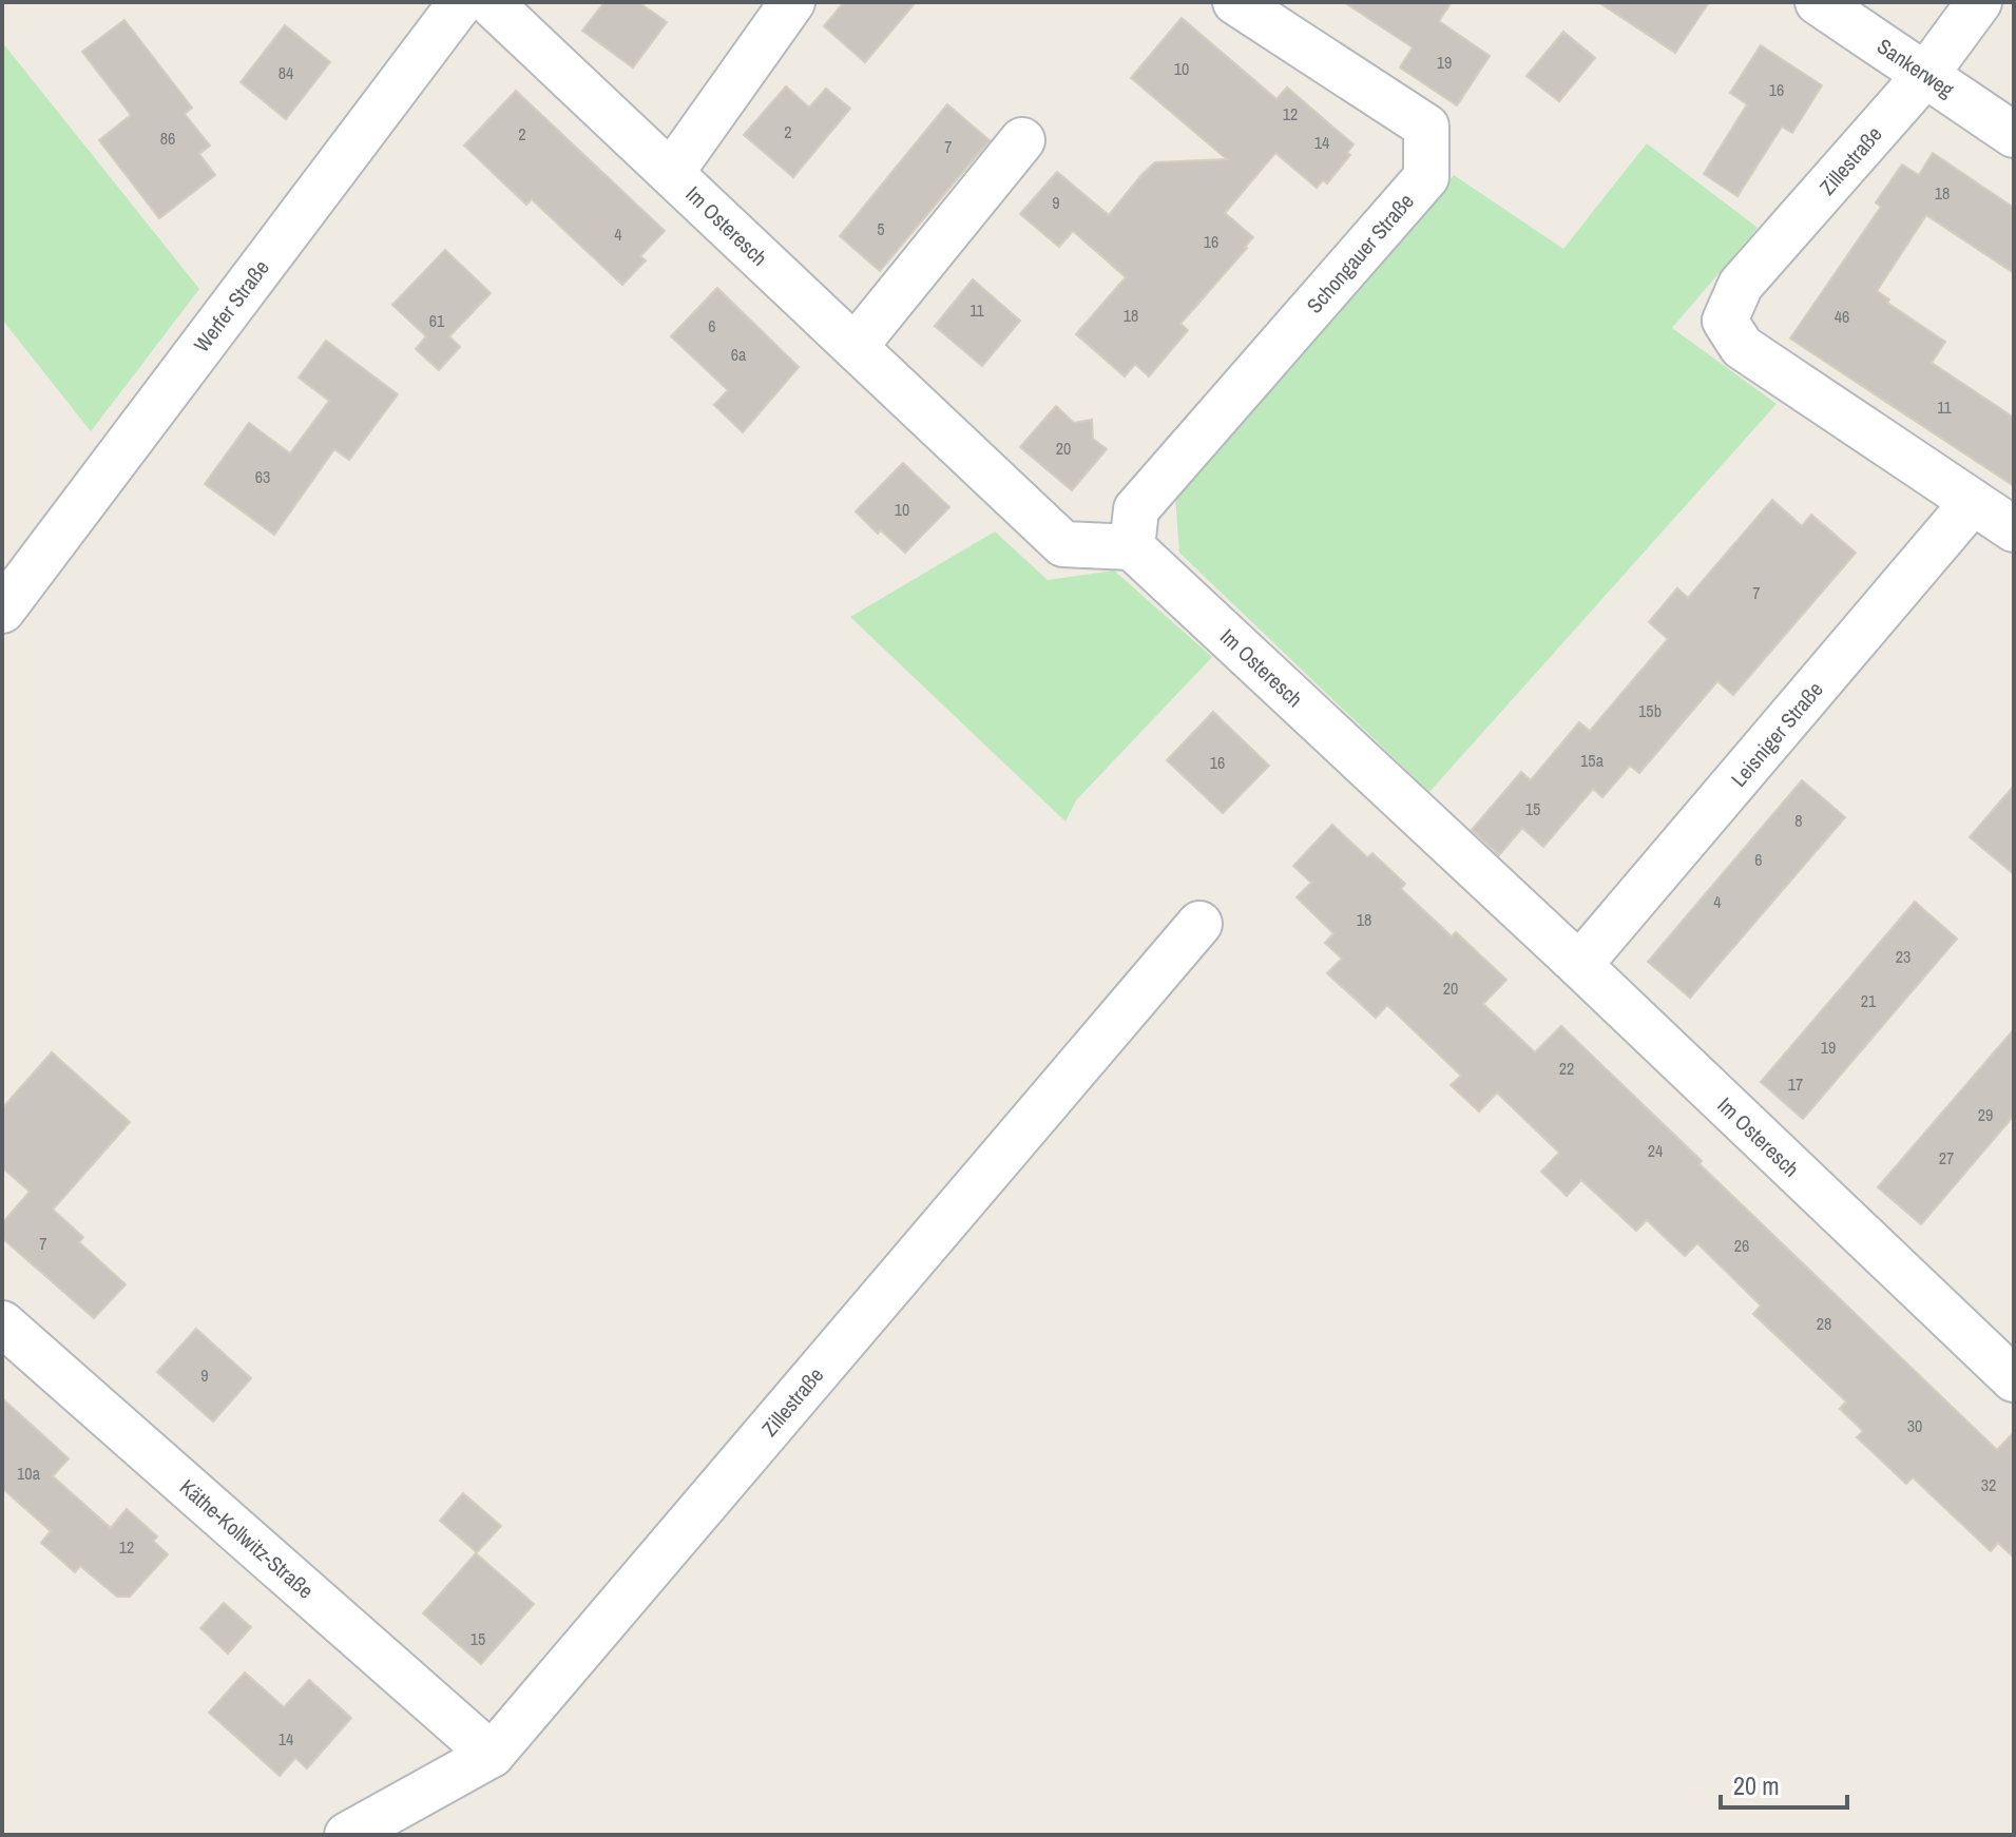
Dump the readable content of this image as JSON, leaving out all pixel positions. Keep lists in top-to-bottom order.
{
  "streets": {
    "street": [
      "Sankerweg",
      "Zillestraße",
      "Im Osteresch",
      "Schongauer Straße",
      "Werfer Straße",
      "Leisniger Straße",
      "Käthe-Kollwitz-Straße"
    ]
  },
  "crossings": [
    ["Sankerweg", "Zillestraße"],
    ["Zillestraße", "Leisniger Straße"],
    ["Zillestraße", "Käthe-Kollwitz-Straße"],
    ["Im Osteresch", "Schongauer Straße"],
    ["Im Osteresch", "Leisniger Straße"]
  ],
  "house_numbers": [
    "19",
    "10",
    "84",
    "16",
    "12",
    "2",
    "2",
    "86",
    "14",
    "7",
    "18",
    "9",
    "5",
    "4",
    "16",
    "11",
    "18",
    "46",
    "61",
    "6",
    "6a",
    "11",
    "20",
    "63",
    "10",
    "7",
    "15b",
    "15a",
    "16",
    "15",
    "8",
    "6",
    "4",
    "18",
    "23",
    "20",
    "21",
    "19",
    "22",
    "17",
    "29",
    "24",
    "27",
    "7",
    "26",
    "28",
    "9",
    "30",
    "10a",
    "32",
    "12",
    "15",
    "14"
  ],
  "scale_bar": "20 m"
}
